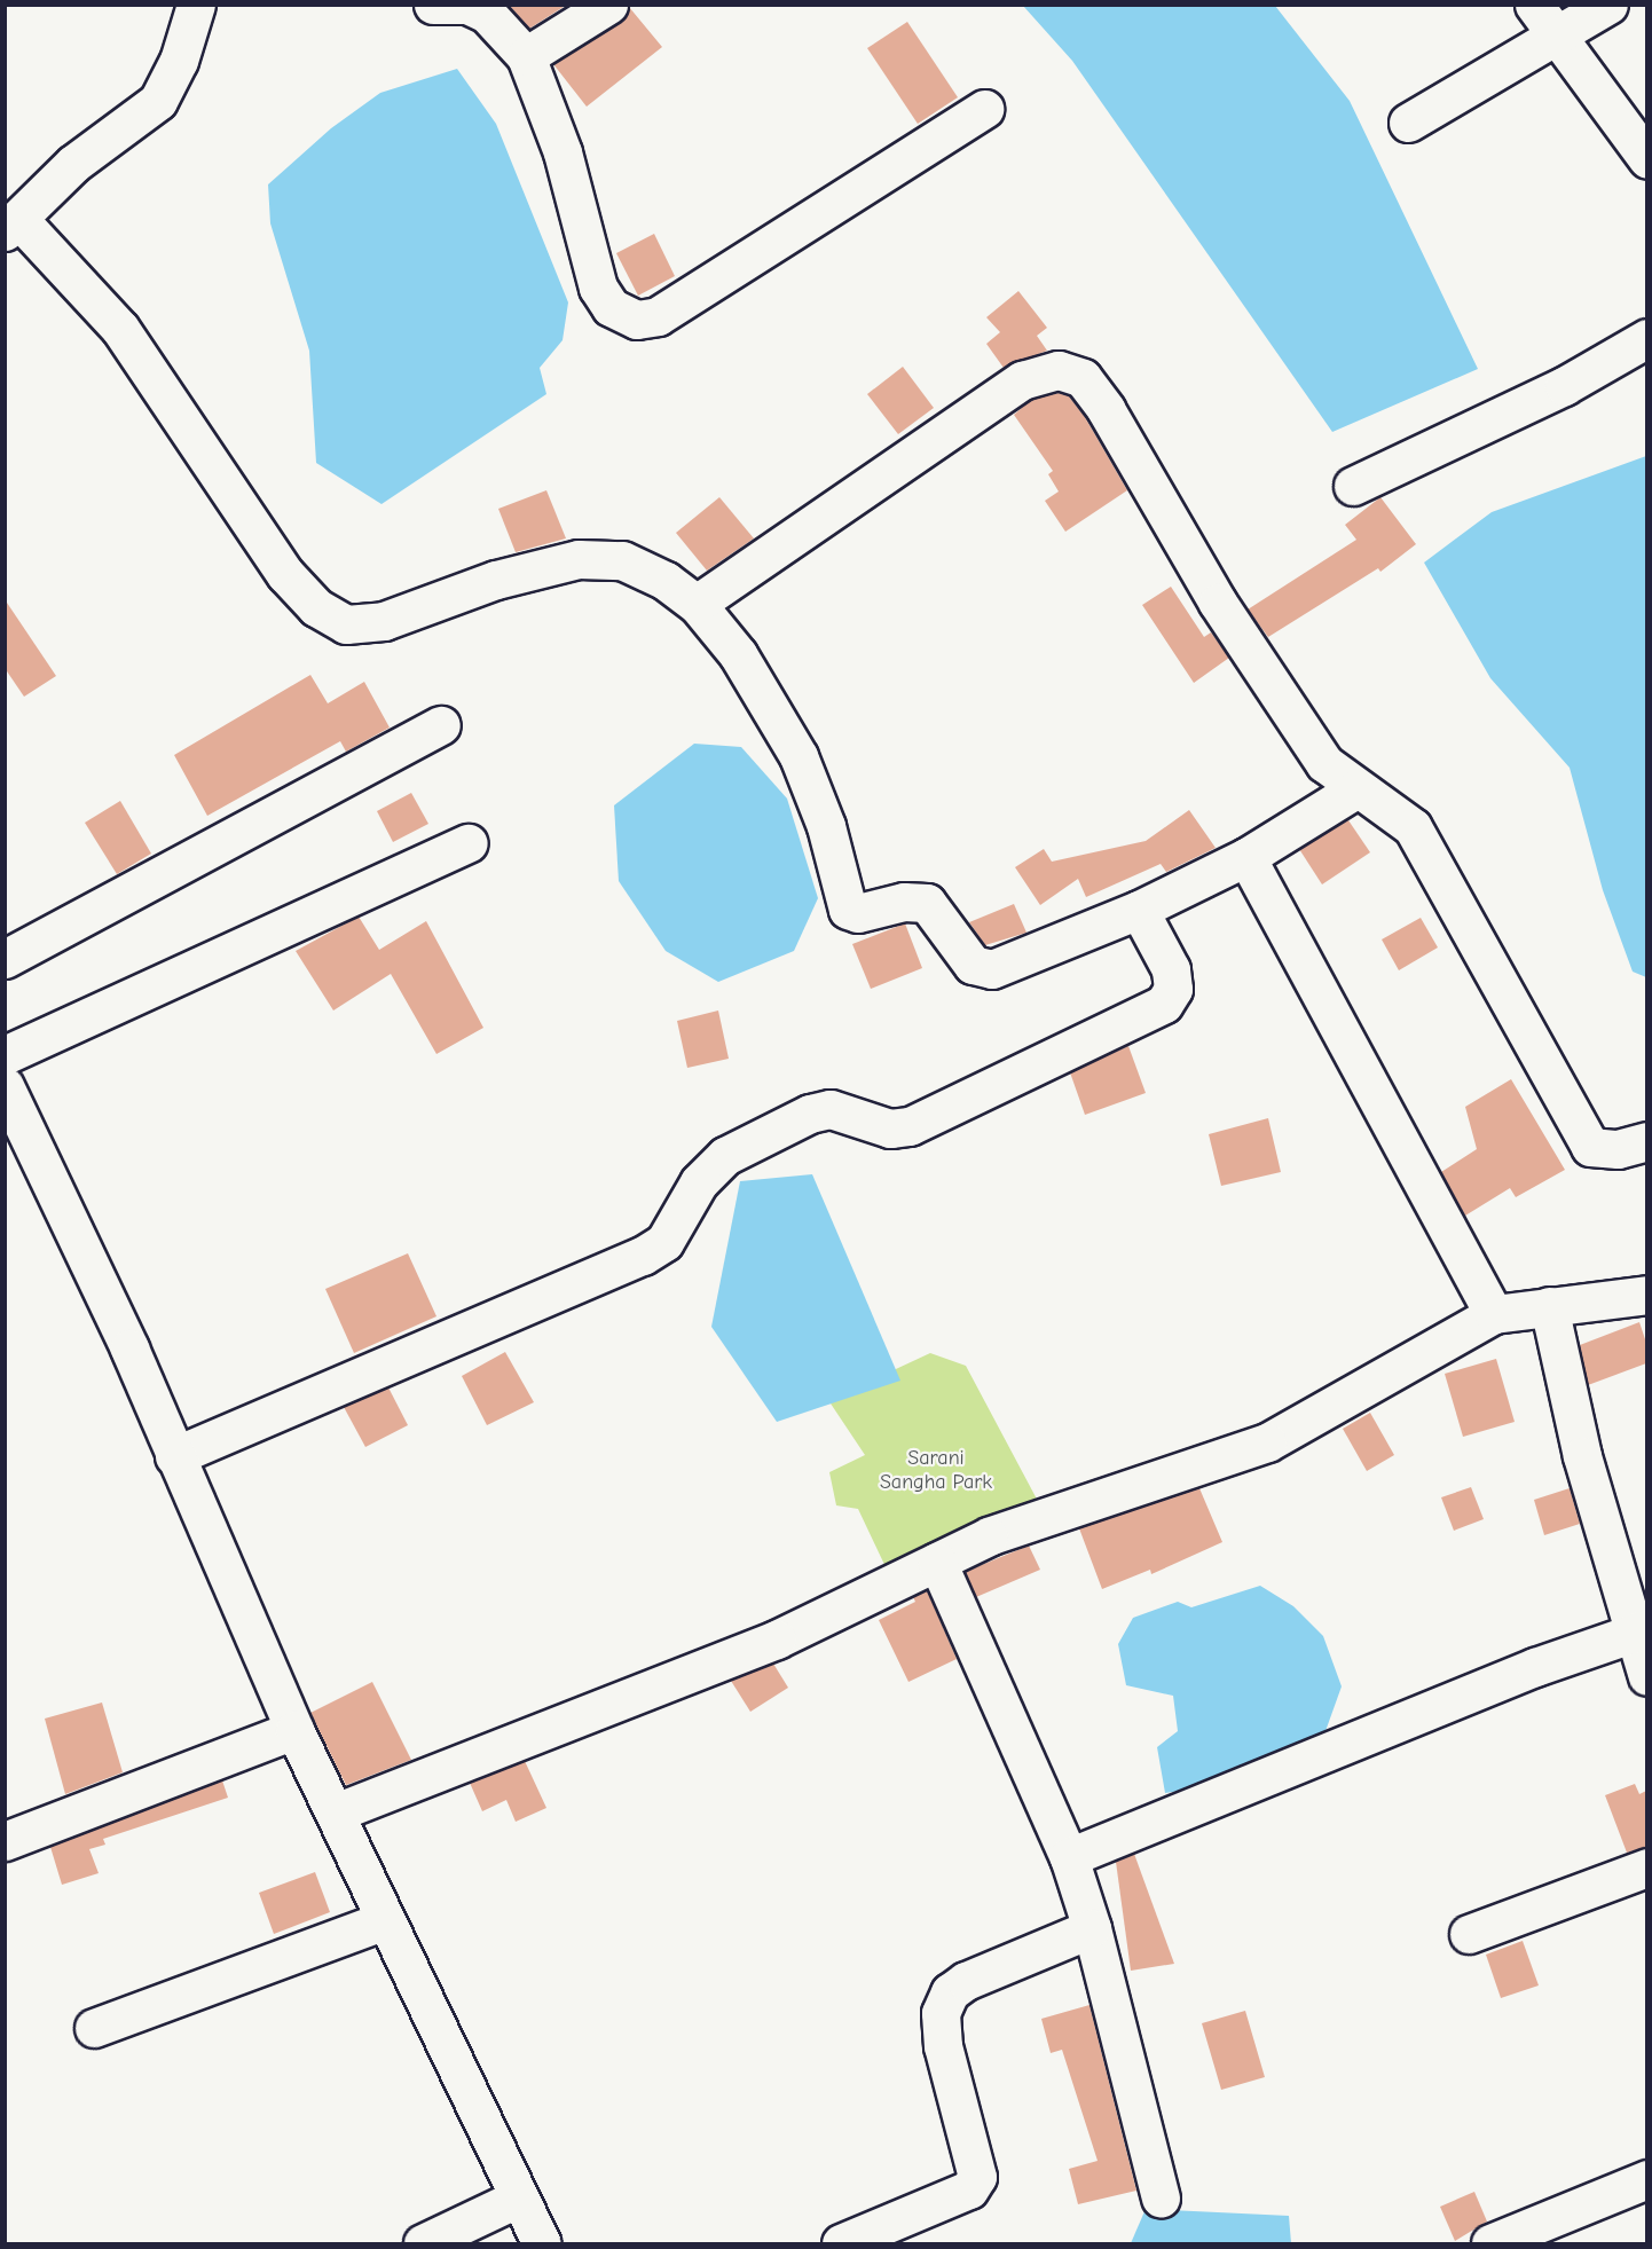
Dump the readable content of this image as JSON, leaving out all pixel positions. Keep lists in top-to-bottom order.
{
  "parks": ["Sarani Sangha Park"]
}
